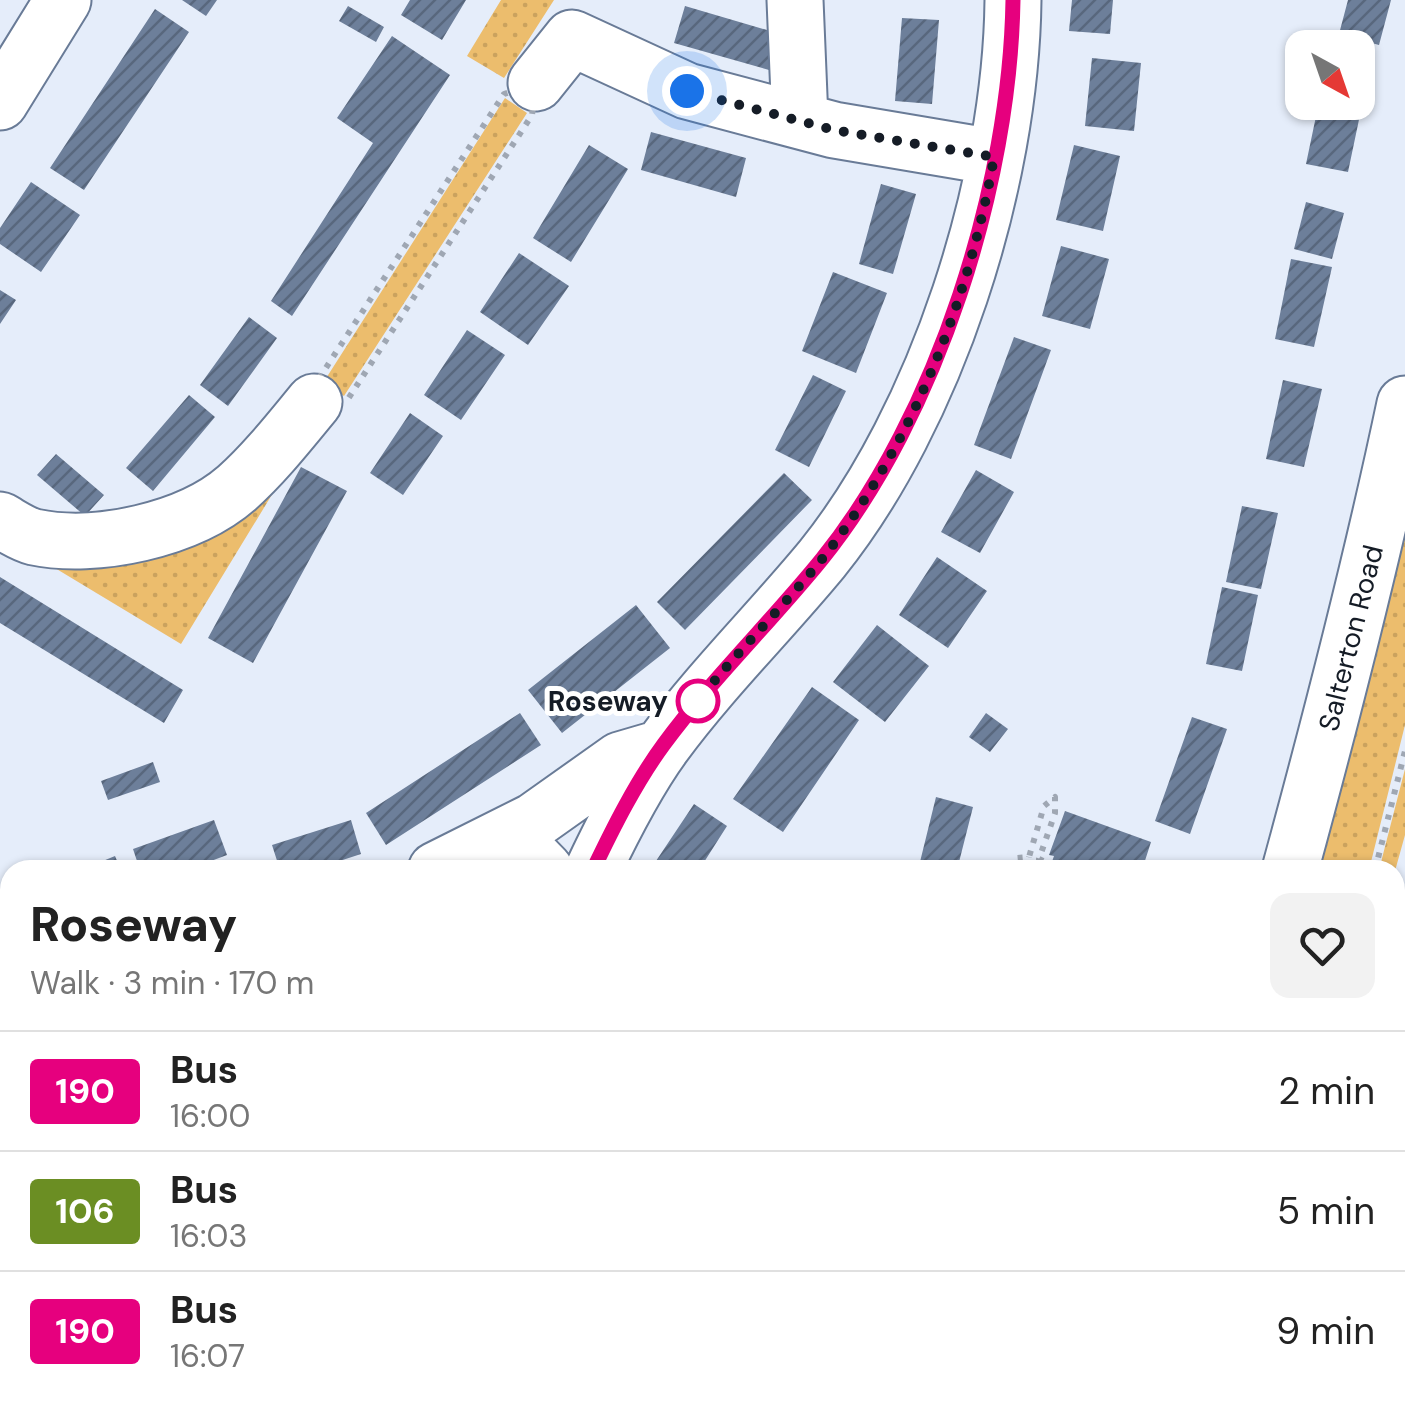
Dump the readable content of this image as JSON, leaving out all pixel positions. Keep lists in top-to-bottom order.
{
  "streets": {
    "street": ["Salterton Road"]
  },
  "places": ["Roseway"],
  "lines": ["bus line 190"],
  "north": "bottom right",
  "page": {
    "heading": ["Roseway", "Walk · 3 min · 170 m"],
    "list": [
      {
        "mark": "190",
        "name": "Bus",
        "note": "16:00",
        "value": "2 min"
      },
      {
        "mark": "106",
        "name": "Bus",
        "note": "16:03",
        "value": "5 min"
      },
      {
        "mark": "190",
        "name": "Bus",
        "note": "16:07",
        "value": "9 min"
      }
    ]
  }
}
